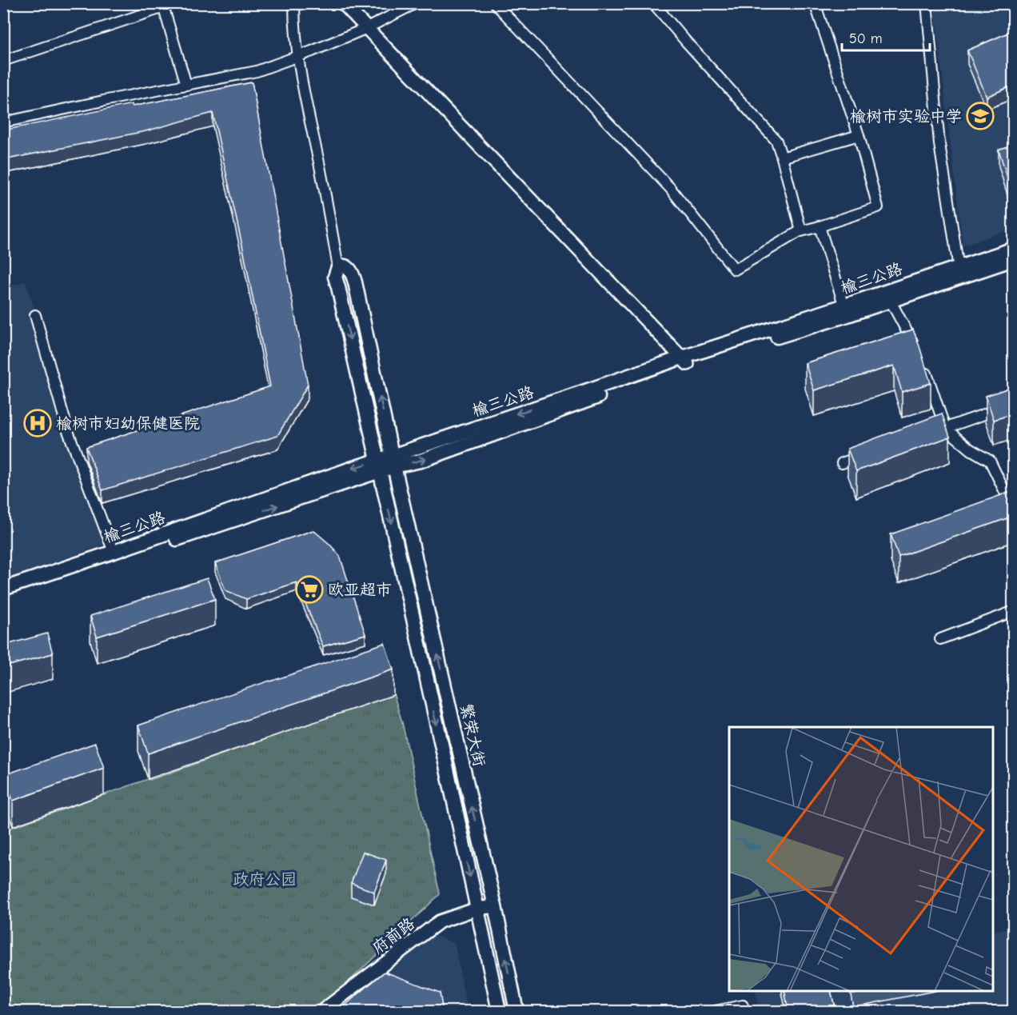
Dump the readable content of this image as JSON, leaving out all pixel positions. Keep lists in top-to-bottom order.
{
  "streets": {
    "main road": ["榆三公路", "繁荣大街"],
    "street": ["府前路"]
  },
  "crossings": [
    ["榆三公路", "繁荣大街"],
    ["繁荣大街", "府前路"]
  ],
  "parks": ["政府公园"],
  "places": {
    "school or university": ["榆树市实验中学"],
    "hospital": ["榆树市妇幼保健医院"],
    "supermarket": ["欧亚超市"]
  },
  "scale_bar": "50 m"
}
